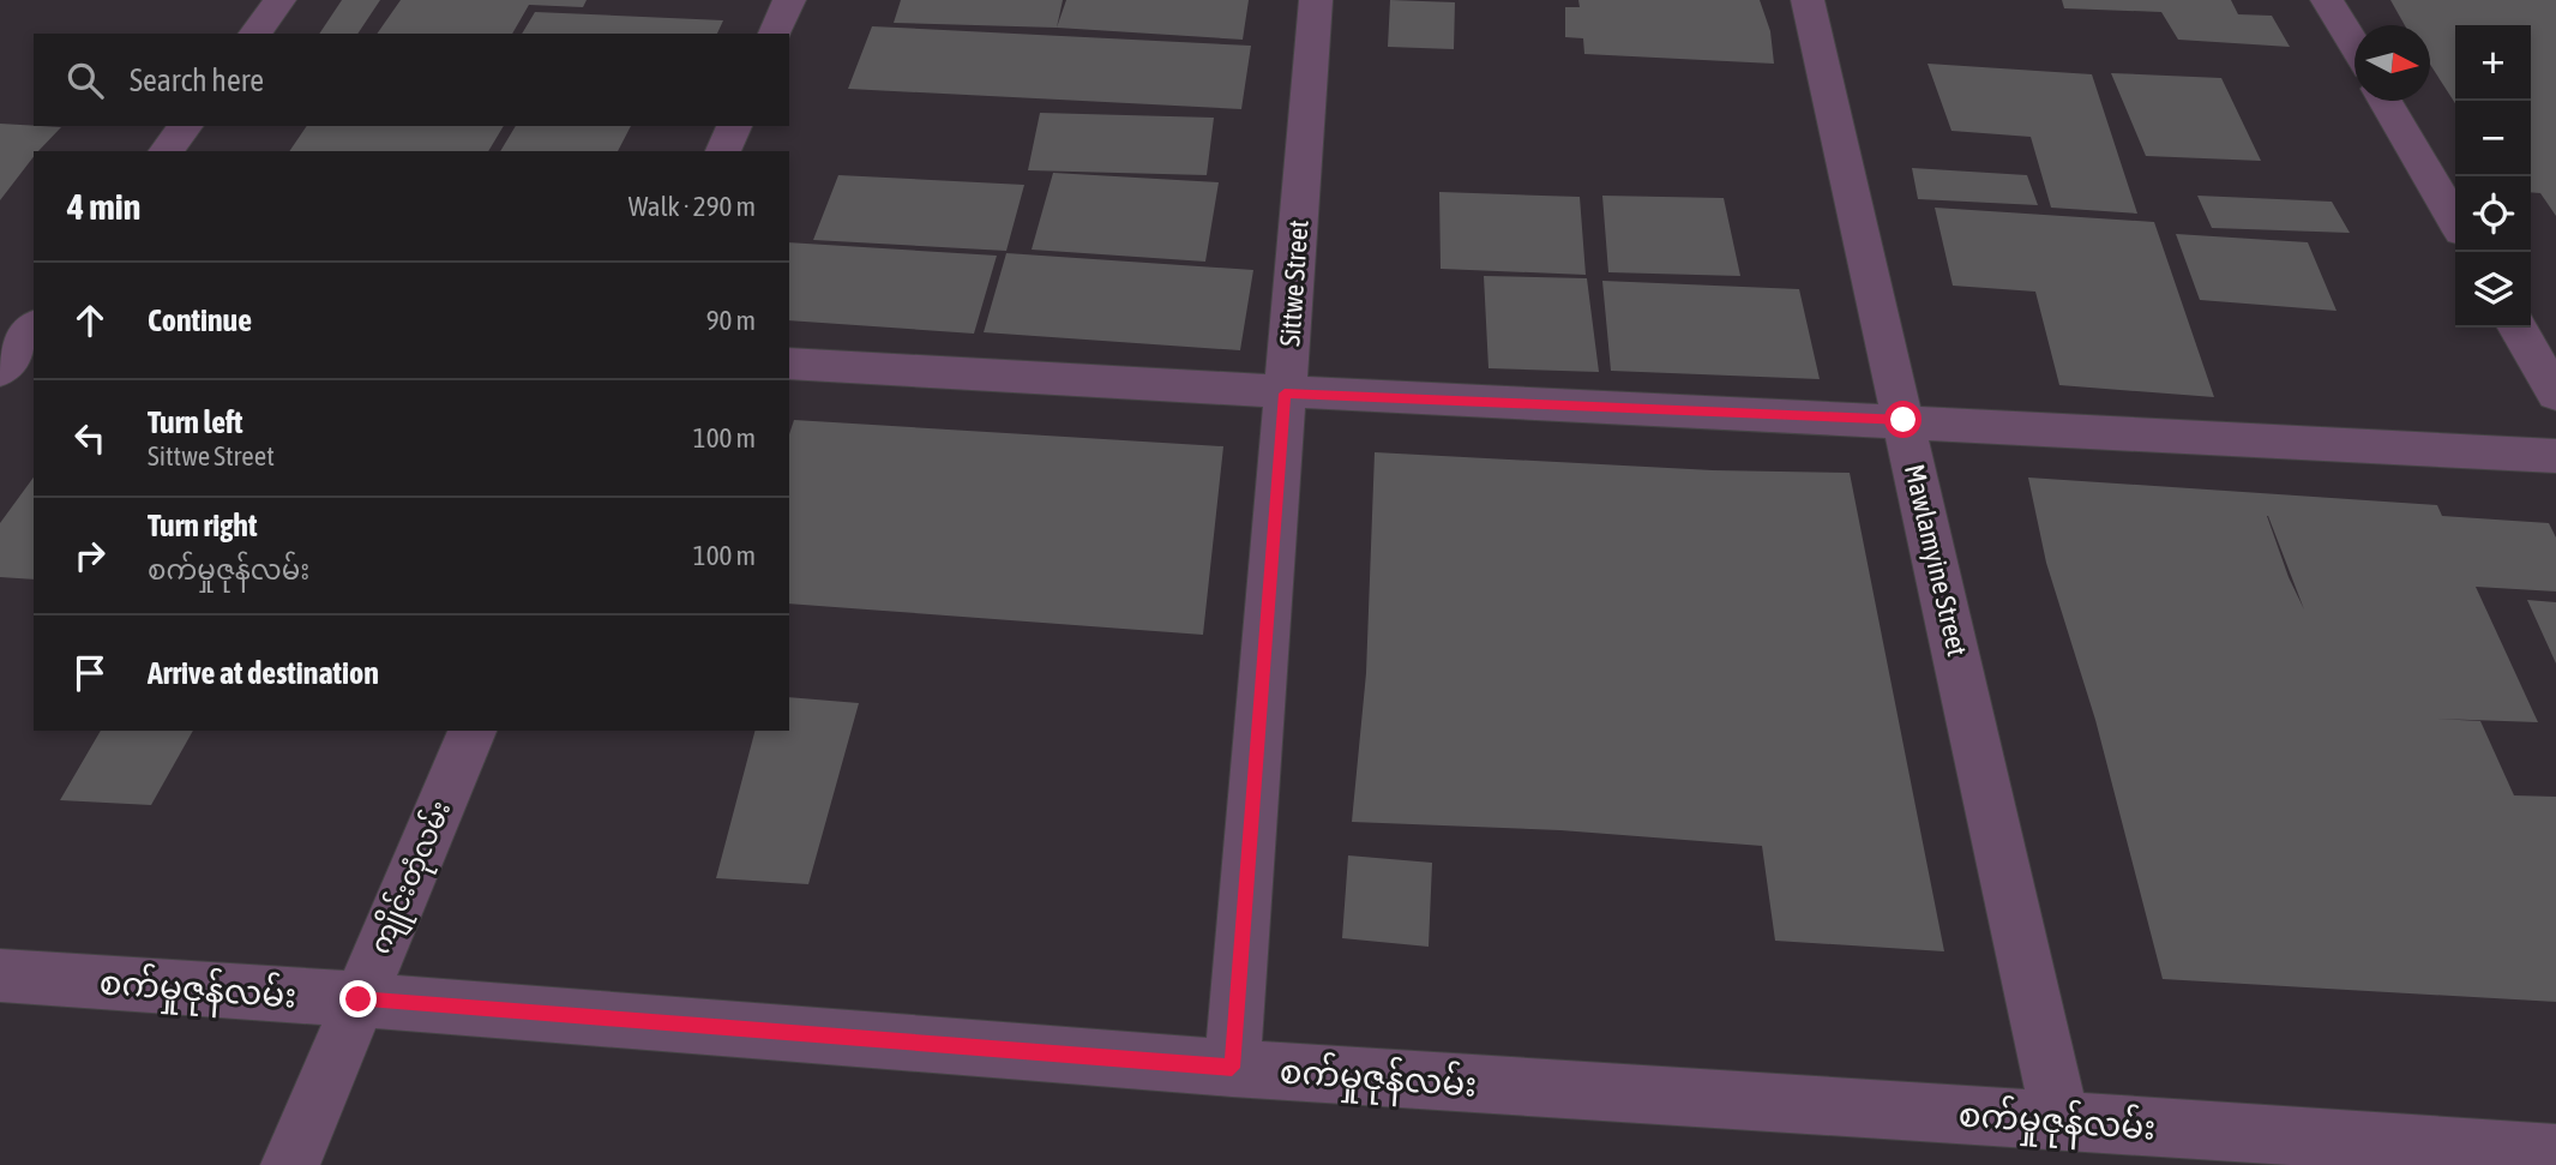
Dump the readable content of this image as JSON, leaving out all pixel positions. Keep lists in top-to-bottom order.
{
  "streets": {
    "street": [
      "Sittwe Street",
      "Mawlamyine Street",
      "ကျိုင်းတုံလမ်း",
      "စက်မှုဇုန်လမ်း"
    ]
  },
  "crossings": [
    ["Sittwe Street", "စက်မှုဇုန်လမ်း"],
    ["Mawlamyine Street", "စက်မှုဇုန်လမ်း"],
    ["ကျိုင်းတုံလမ်း", "စက်မှုဇုန်လမ်း"]
  ],
  "north": "right",
  "page": {
    "map_buttons": ["+", "−"],
    "search": "Search here",
    "heading": ["4 min", "Walk · 290 m"],
    "list": [
      ["Continue", "90 m"],
      ["Turn left", "Sittwe Street", "100 m"],
      ["Turn right", "စက်မှုဇုန်လမ်း", "100 m"],
      "Arrive at destination"
    ]
  }
}
